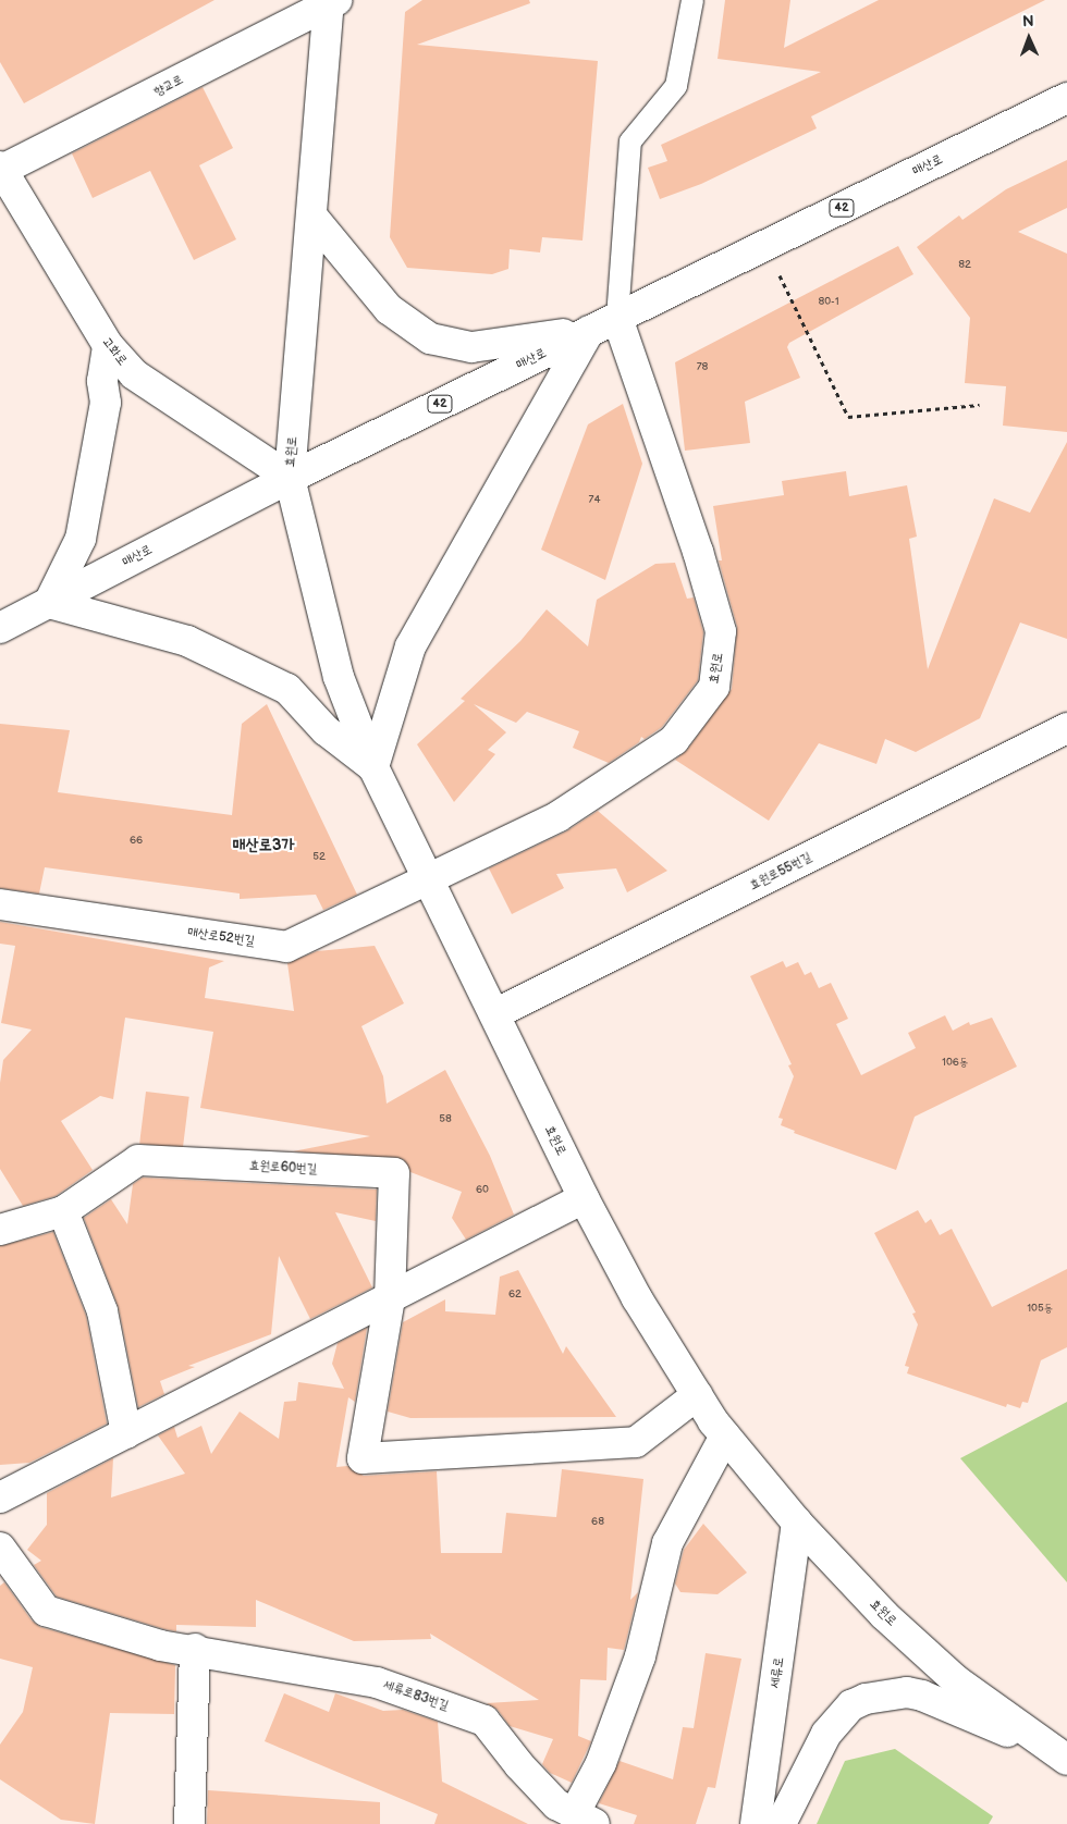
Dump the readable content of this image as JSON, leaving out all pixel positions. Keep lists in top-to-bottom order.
{
  "streets": {
    "street": [
      "향교로",
      "매산로",
      "42",
      "고화로",
      "효원로",
      "효원로55번길",
      "매산로52번길",
      "효원로60번길",
      "세류로",
      "세류로83번길"
    ]
  },
  "crossings": [
    ["향교로", "고화로"],
    ["향교로", "효원로"],
    ["매산로", "고화로"],
    ["매산로", "효원로"],
    ["고화로", "효원로"],
    ["효원로", "효원로55번길"],
    ["효원로", "매산로52번길"],
    ["효원로", "세류로"]
  ],
  "districts": ["매산로3가"],
  "house_numbers": [
    "82",
    "80-1",
    "78",
    "74",
    "66",
    "52",
    "106동",
    "58",
    "60",
    "62",
    "105동",
    "68"
  ],
  "north": "top"
}
